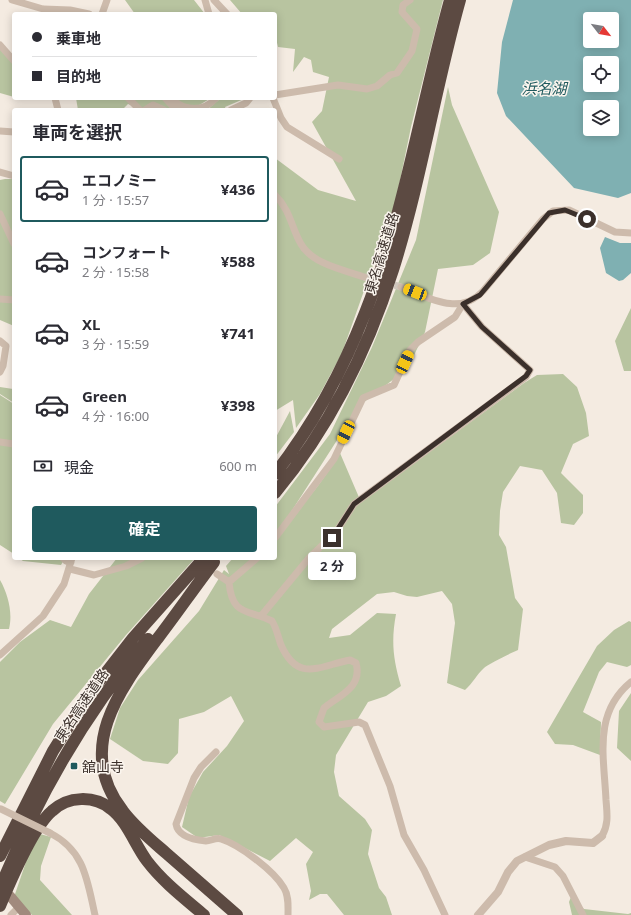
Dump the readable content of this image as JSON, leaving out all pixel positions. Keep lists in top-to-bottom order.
{
  "streets": {
    "highway": ["東名高速道路"]
  },
  "water": ["浜名湖"],
  "places": {
    "transit": ["舘山寺"]
  },
  "north": "bottom right",
  "page": {
    "banner": ["乗車地", "目的地"],
    "heading": "車両を選択",
    "list": [
      {
        "name": "エコノミー",
        "note": "1 分 · 15:57",
        "value": "¥436"
      },
      {
        "name": "コンフォート",
        "note": "2 分 · 15:58",
        "value": "¥588"
      },
      {
        "name": "XL",
        "note": "3 分 · 15:59",
        "value": "¥741"
      },
      {
        "name": "Green",
        "note": "4 分 · 16:00",
        "value": "¥398"
      }
    ],
    "pay": ["現金", "600 m"],
    "buttons": "確定",
    "bubble": "2 分"
  }
}
